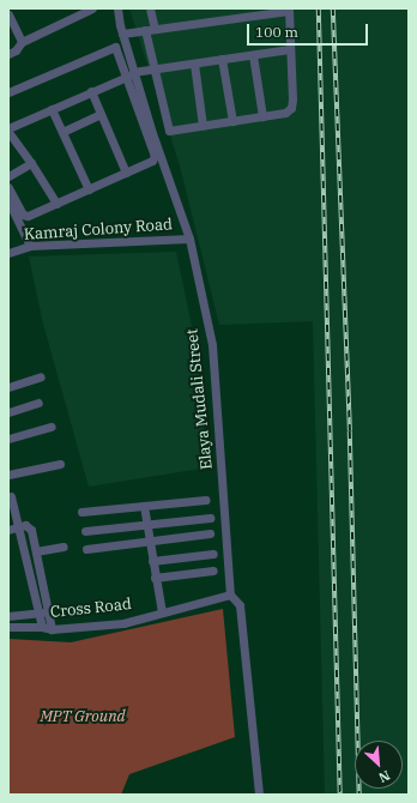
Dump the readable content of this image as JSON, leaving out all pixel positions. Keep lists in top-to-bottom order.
{
  "streets": {
    "street": ["Kamraj Colony Road", "Elaya Mudali Street", "Cross Road"]
  },
  "crossings": [
    ["Kamraj Colony Road", "Elaya Mudali Street"],
    ["Elaya Mudali Street", "Cross Road"]
  ],
  "parks": ["MPT Ground"],
  "scale_bar": "100 m",
  "north": "bottom right"
}
